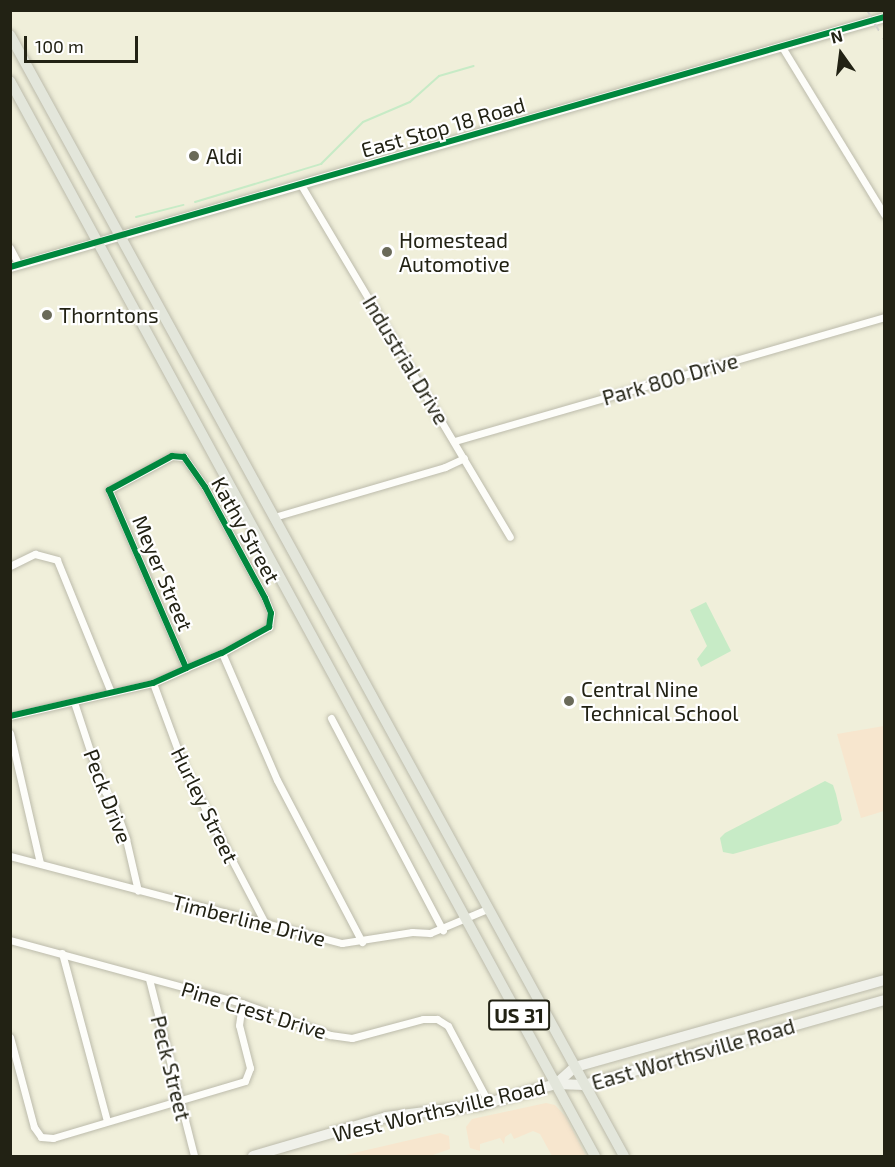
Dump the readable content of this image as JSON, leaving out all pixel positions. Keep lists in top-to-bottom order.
{
  "streets": {
    "main road": ["US 31", "East Worthsville Road", "West Worthsville Road"],
    "street": [
      "East Stop 18 Road",
      "Industrial Drive",
      "Park 800 Drive",
      "Kathy Street",
      "Meyer Street",
      "Peck Drive",
      "Hurley Street",
      "Timberline Drive",
      "Pine Crest Drive",
      "Peck Street"
    ]
  },
  "crossings": [
    ["East Stop 18 Road", "Industrial Drive"],
    ["East Stop 18 Road", "US 31"],
    ["Industrial Drive", "Park 800 Drive"],
    ["Kathy Street", "Meyer Street"],
    ["Peck Drive", "Timberline Drive"],
    ["Hurley Street", "Timberline Drive"],
    ["Timberline Drive", "US 31"],
    ["Pine Crest Drive", "Peck Street"],
    ["Pine Crest Drive", "West Worthsville Road"],
    ["US 31", "East Worthsville Road"],
    ["US 31", "West Worthsville Road"],
    ["East Worthsville Road", "West Worthsville Road"]
  ],
  "places": [
    "Aldi",
    "Homestead Automotive",
    "Thorntons",
    "Central Nine Technical School"
  ],
  "scale_bar": "100 m",
  "north": "top"
}
